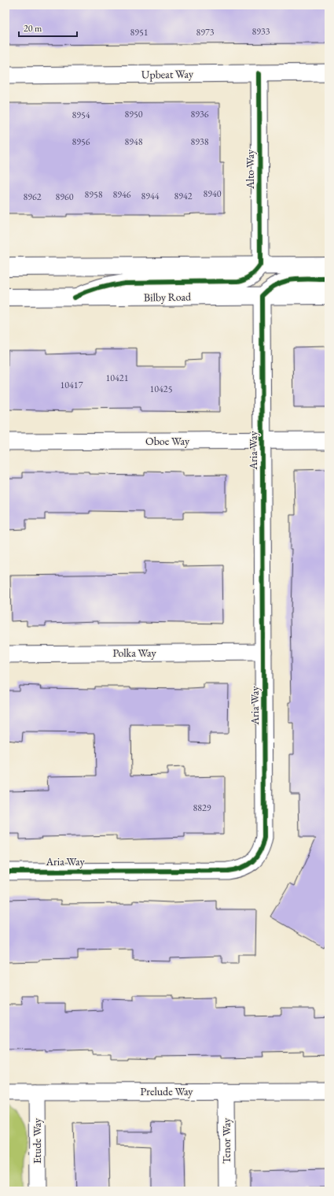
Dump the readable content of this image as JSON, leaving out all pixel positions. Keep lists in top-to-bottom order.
{
  "streets": {
    "street": [
      "Upbeat Way",
      "Alto Way",
      "Bilby Road",
      "Oboe Way",
      "Aria Way",
      "Polka Way",
      "Prelude Way",
      "Etude Way",
      "Tenor Way"
    ]
  },
  "crossings": [
    ["Upbeat Way", "Alto Way"],
    ["Bilby Road", "Aria Way"],
    ["Oboe Way", "Aria Way"],
    ["Aria Way", "Polka Way"],
    ["Prelude Way", "Etude Way"],
    ["Prelude Way", "Tenor Way"]
  ],
  "house_numbers": [
    "8933",
    "8951",
    "8973",
    "8950",
    "8936",
    "8954",
    "8956",
    "8948",
    "8938",
    "8940",
    "8958",
    "8946",
    "8944",
    "8942",
    "8962",
    "8960",
    "10421",
    "10417",
    "10425",
    "8829"
  ],
  "scale_bar": "20 m"
}
